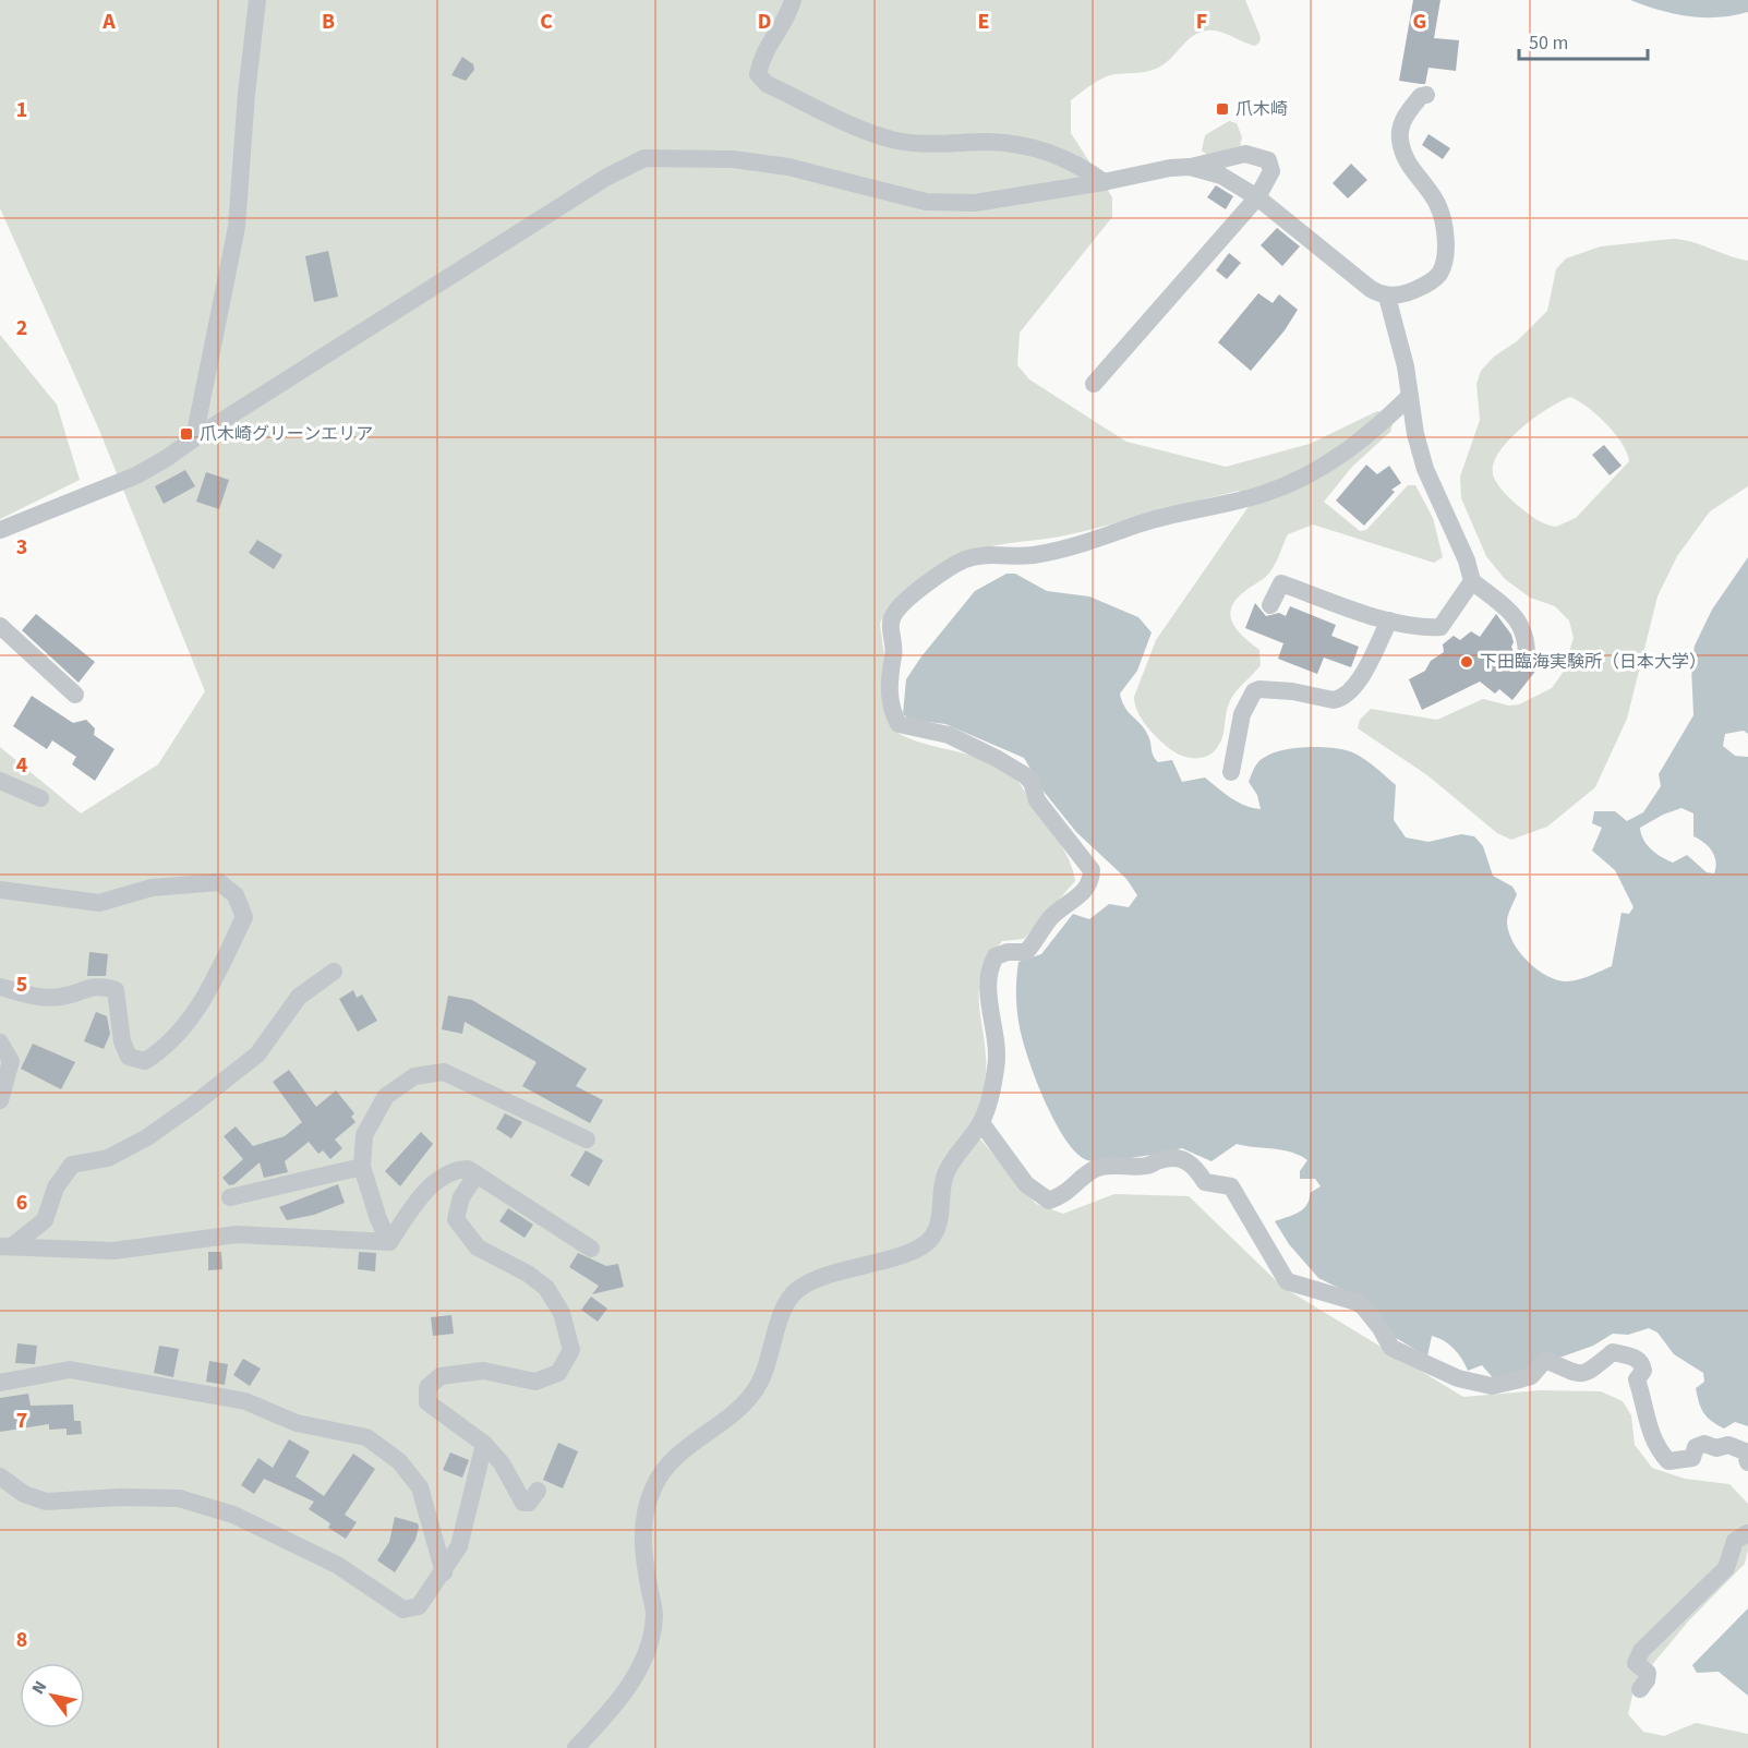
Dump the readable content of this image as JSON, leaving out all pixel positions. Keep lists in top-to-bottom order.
{
  "places": {
    "transit": ["爪木崎", "爪木崎グリーンエリア"],
    "other": ["下田臨海実験所（日本大学）"]
  },
  "scale_bar": "50 m",
  "north": "top left",
  "grid": {
    "columns": [
      "A",
      "B",
      "C",
      "D",
      "E",
      "F",
      "G"
    ],
    "rows": [
      "1",
      "2",
      "3",
      "4",
      "5",
      "6",
      "7",
      "8"
    ]
  }
}
